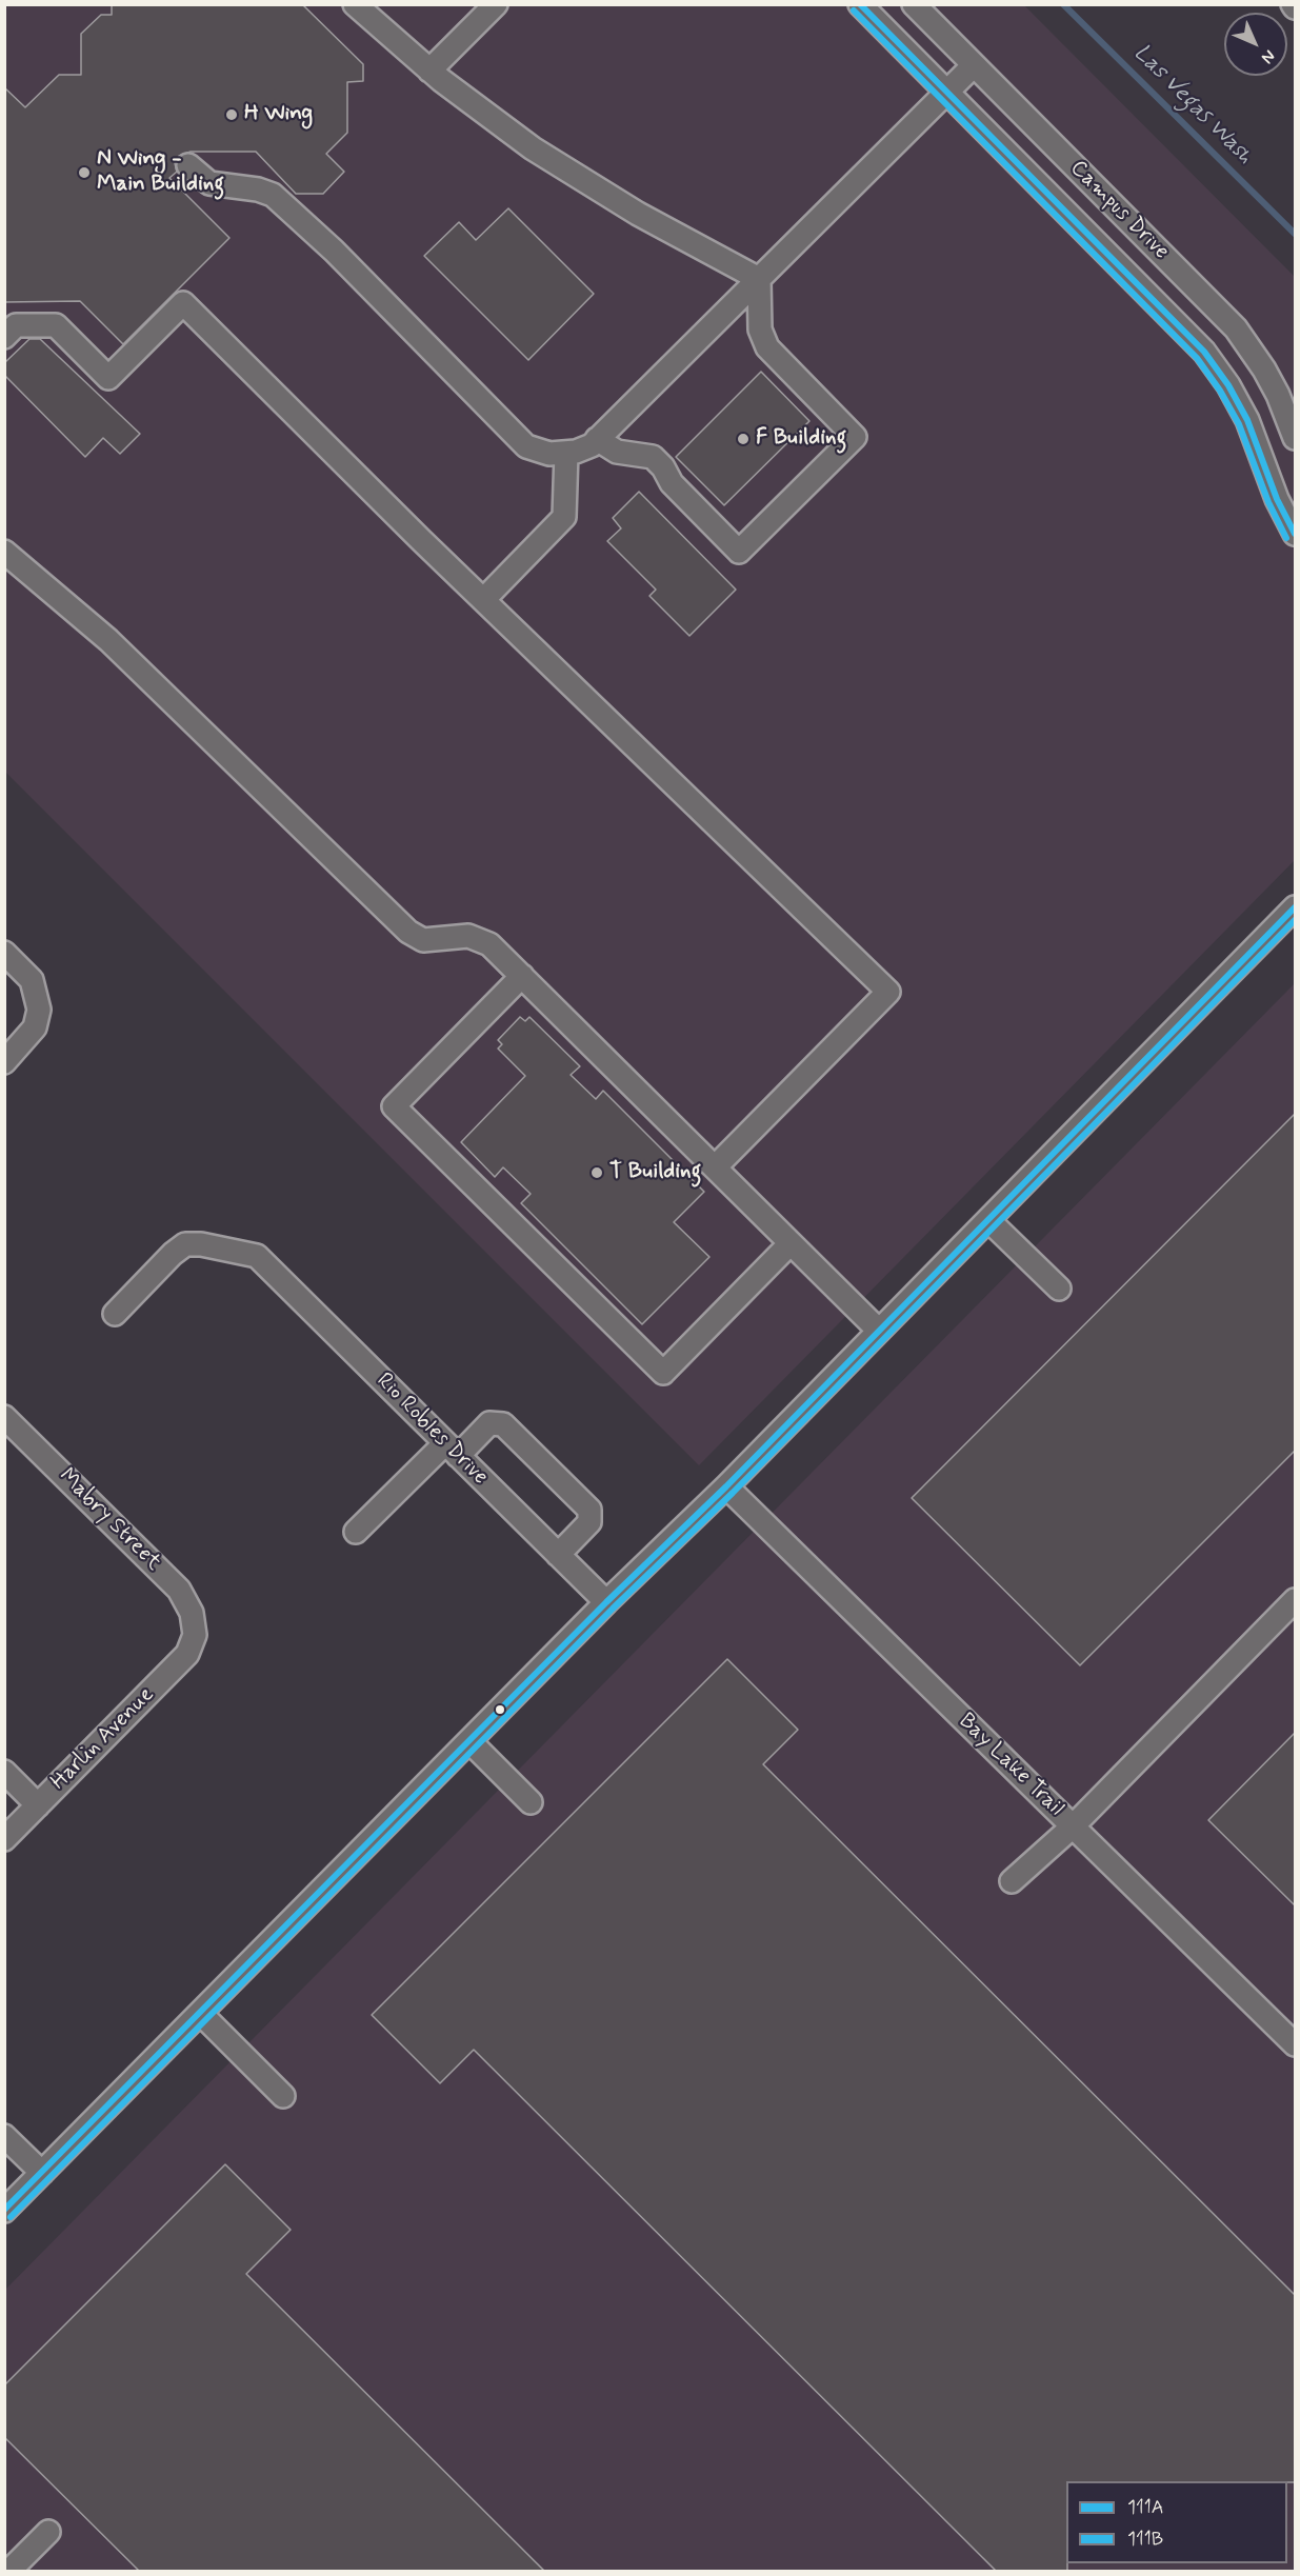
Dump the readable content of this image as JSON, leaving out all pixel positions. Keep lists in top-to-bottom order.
{
  "streets": {
    "street": [
      "Campus Drive",
      "Rio Robles Drive",
      "Mabry Street",
      "Harlin Avenue",
      "Bay Lake Trail"
    ]
  },
  "crossings": [
    ["Mabry Street", "Harlin Avenue"]
  ],
  "water": ["Las Vegas Wash"],
  "places": [
    "H Wing",
    "N Wing - Main Building",
    "F Building",
    "T Building"
  ],
  "lines": ["transit line 111A", "transit line 111B"],
  "legend": ["111A", "111B"],
  "north": "bottom right"
}
